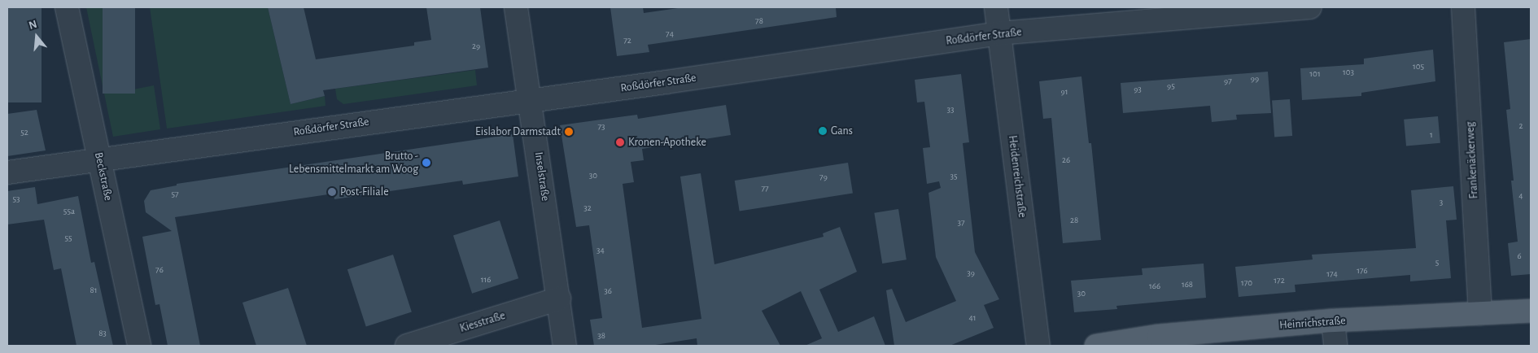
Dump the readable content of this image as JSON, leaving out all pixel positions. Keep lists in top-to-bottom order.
{
  "streets": {
    "main road": ["Heinrichstraße"],
    "street": [
      "Roßdörfer Straße",
      "Frankenäckerweg",
      "Beckstraße",
      "Inselstraße",
      "Heidenreichstraße",
      "Kiesstraße"
    ]
  },
  "crossings": [
    ["Roßdörfer Straße", "Beckstraße"],
    ["Roßdörfer Straße", "Inselstraße"],
    ["Roßdörfer Straße", "Heidenreichstraße"],
    ["Frankenäckerweg", "Heinrichstraße"],
    ["Inselstraße", "Kiesstraße"]
  ],
  "places": [
    "Gans",
    "Eislabor Darmstadt",
    "Kronen-Apotheke",
    "Brutto - Lebensmittelmarkt am Woog",
    "Post-Filiale"
  ],
  "house_numbers": [
    "78",
    "74",
    "72",
    "29",
    "105",
    "103",
    "101",
    "99",
    "97",
    "95",
    "93",
    "91",
    "33",
    "2",
    "73",
    "52",
    "1",
    "26",
    "30",
    "35",
    "79",
    "77",
    "57",
    "4",
    "53",
    "3",
    "32",
    "55a",
    "28",
    "37",
    "55",
    "34",
    "6",
    "5",
    "76",
    "176",
    "39",
    "174",
    "116",
    "172",
    "170",
    "168",
    "166",
    "81",
    "36",
    "30",
    "41",
    "83",
    "38"
  ],
  "north": "top"
}
